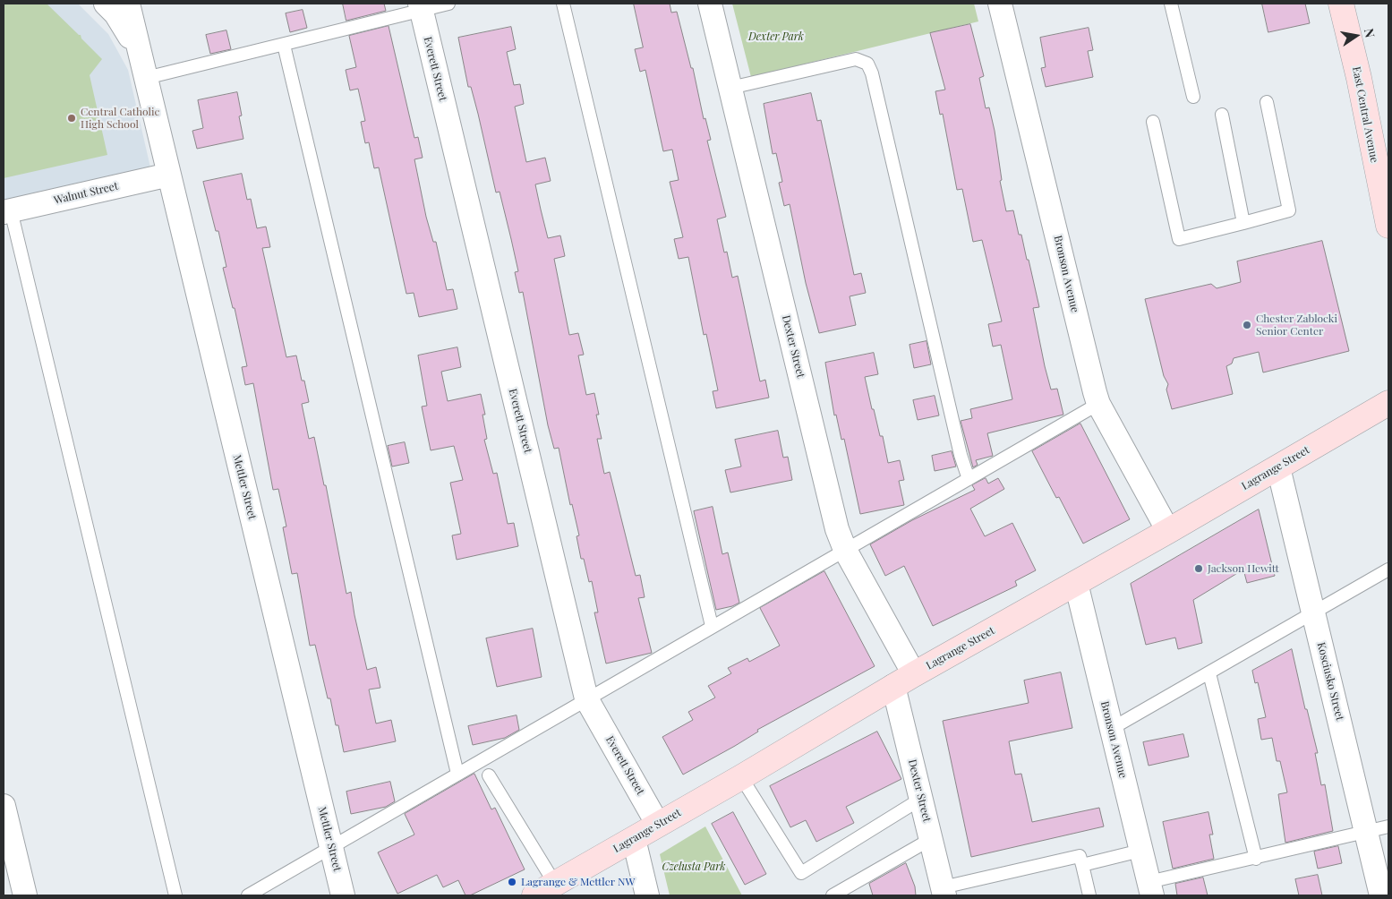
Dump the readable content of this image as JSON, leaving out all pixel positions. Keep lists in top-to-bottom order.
{
  "streets": {
    "main road": ["East Central Avenue", "Lagrange Street"],
    "street": [
      "Everett Street",
      "Walnut Street",
      "Bronson Avenue",
      "Dexter Street",
      "Mettler Street",
      "Kosciusko Street"
    ]
  },
  "crossings": [
    ["Everett Street", "Lagrange Street"],
    ["Walnut Street", "Mettler Street"],
    ["Bronson Avenue", "Lagrange Street"],
    ["Dexter Street", "Lagrange Street"],
    ["Lagrange Street", "Kosciusko Street"]
  ],
  "parks": ["Dexter Park", "Czelusta Park"],
  "places": [
    "Central Catholic High School",
    "Chester Zablocki Senior Center",
    "Jackson Hewitt",
    "Lagrange & Mettler NW"
  ],
  "north": "right"
}
